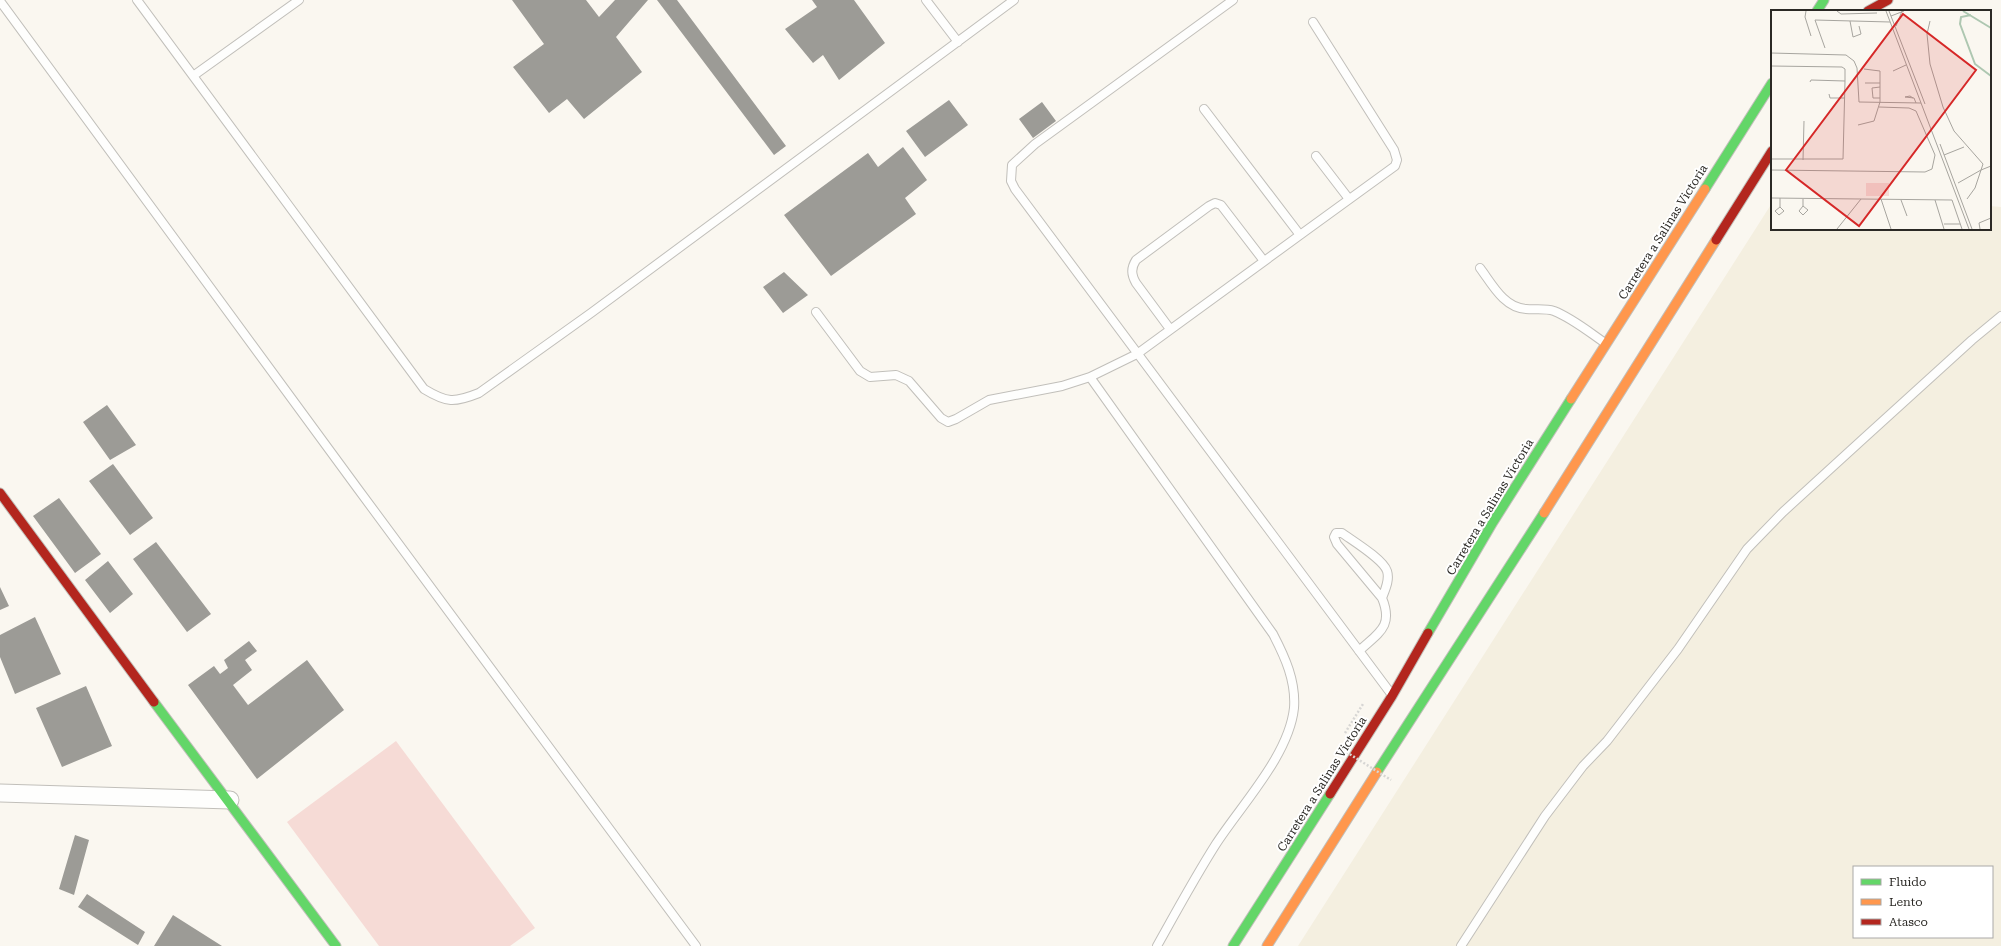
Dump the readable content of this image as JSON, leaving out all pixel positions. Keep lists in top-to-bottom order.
{
  "streets": {
    "main road": ["Carretera a Salinas Victoria"]
  },
  "legend": ["Fluido", "Lento", "Atasco"]
}
